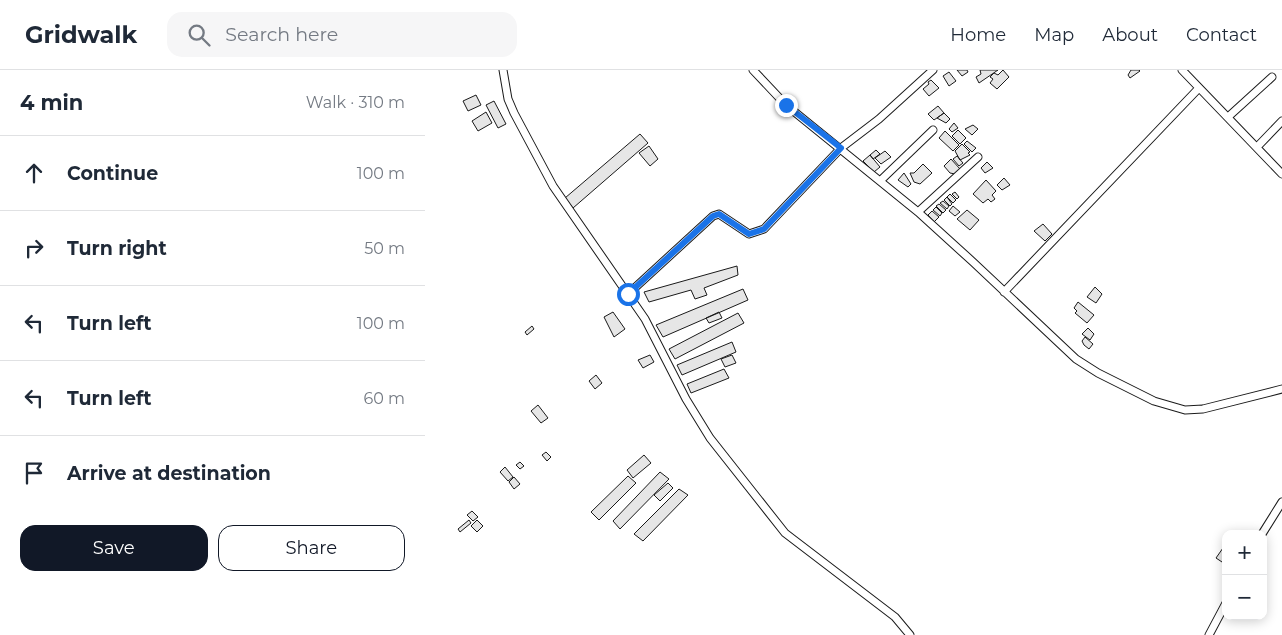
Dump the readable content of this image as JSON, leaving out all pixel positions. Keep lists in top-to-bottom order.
{
  "page": {
    "header": "Gridwalk",
    "search": "Search here",
    "nav": [
      "Home",
      "Map",
      "About",
      "Contact"
    ],
    "heading": ["4 min", "Walk · 310 m"],
    "list": [
      ["Continue", "100 m"],
      ["Turn right", "50 m"],
      ["Turn left", "100 m"],
      ["Turn left", "60 m"],
      "Arrive at destination"
    ],
    "buttons": ["Save", "Share"],
    "map_buttons": ["+", "−"]
  }
}
